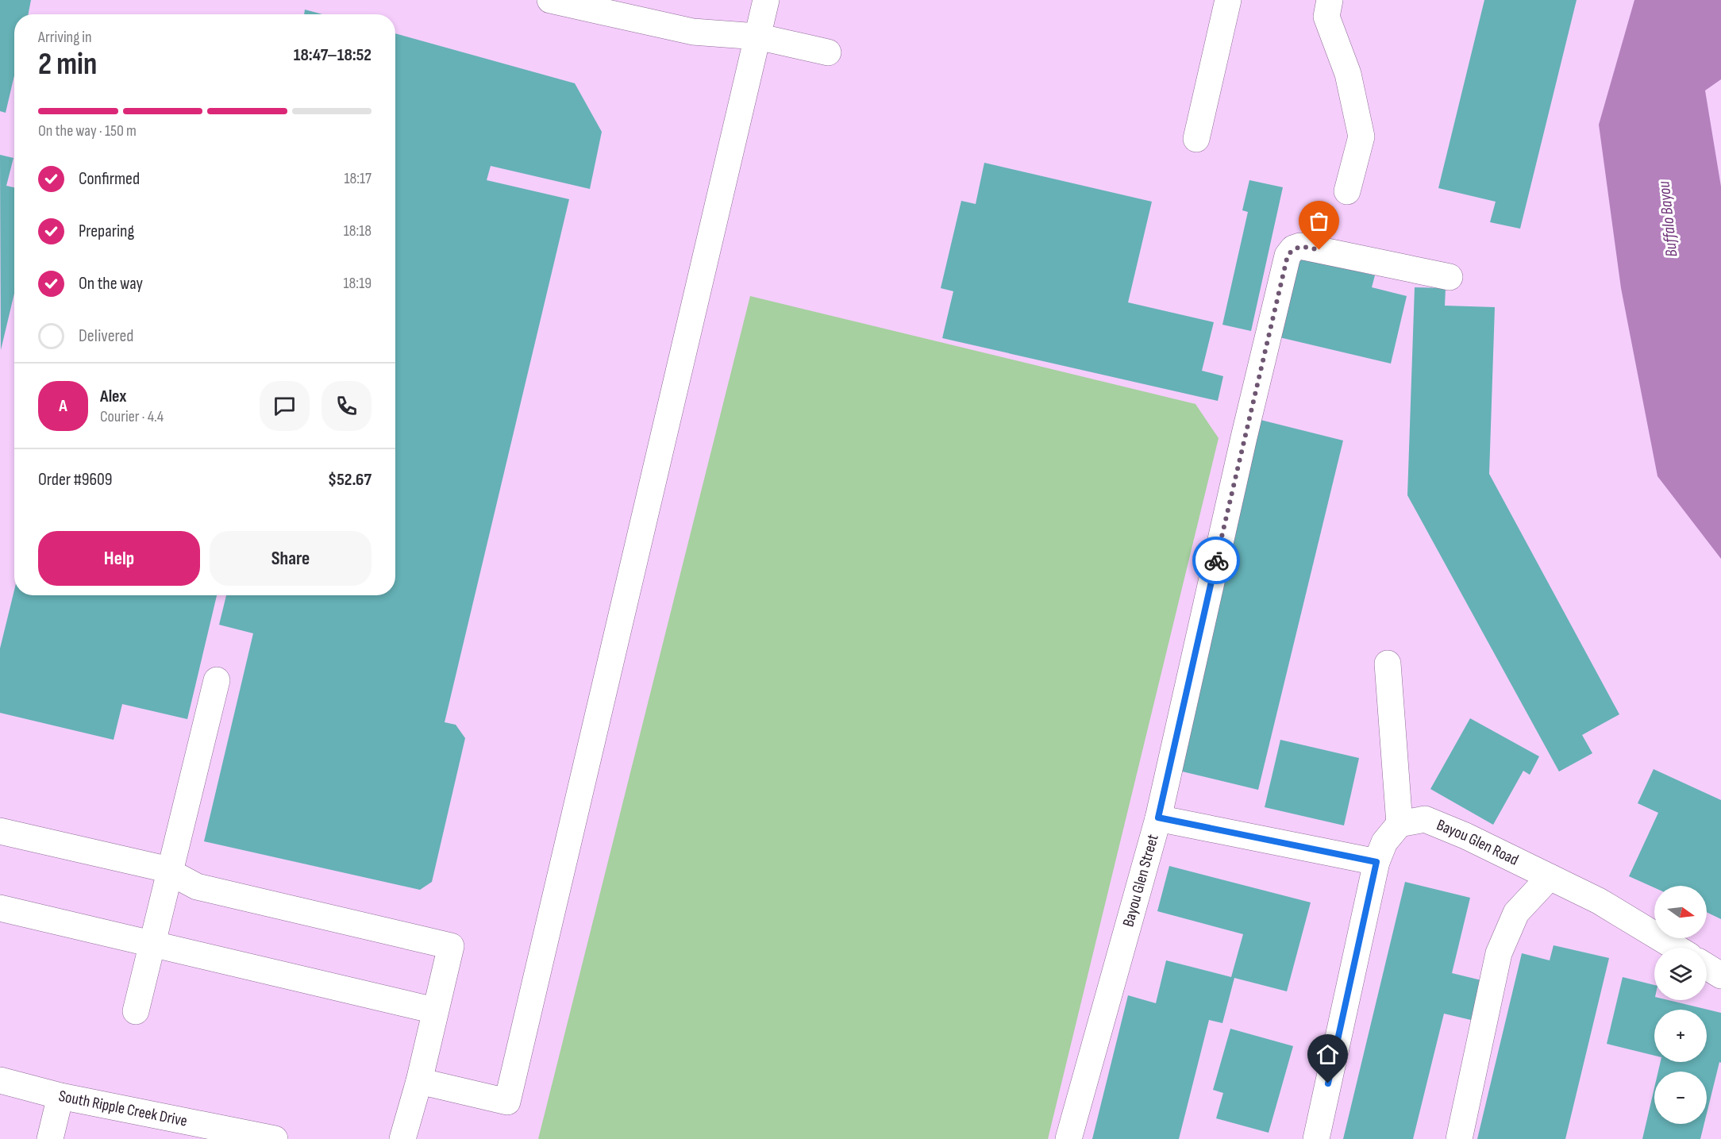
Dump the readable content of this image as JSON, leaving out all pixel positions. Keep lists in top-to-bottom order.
{
  "streets": {
    "street": ["Bayou Glen Road", "Bayou Glen Street", "South Ripple Creek Drive"]
  },
  "water": ["Buffalo Bayou"],
  "north": "right",
  "page": {
    "heading": ["2 min", "Arriving in", "18:47–18:52"],
    "panel": [
      "Alex",
      "Courier · 4.4",
      "Order #9609",
      "$52.67"
    ],
    "bar": "On the way · 150 m",
    "list": [
      ["Confirmed", "18:17"],
      ["Preparing", "18:18"],
      ["On the way", "18:19"],
      "Delivered"
    ],
    "round": "A",
    "buttons": ["Help", "Share"],
    "map_buttons": ["+", "−"]
  }
}
